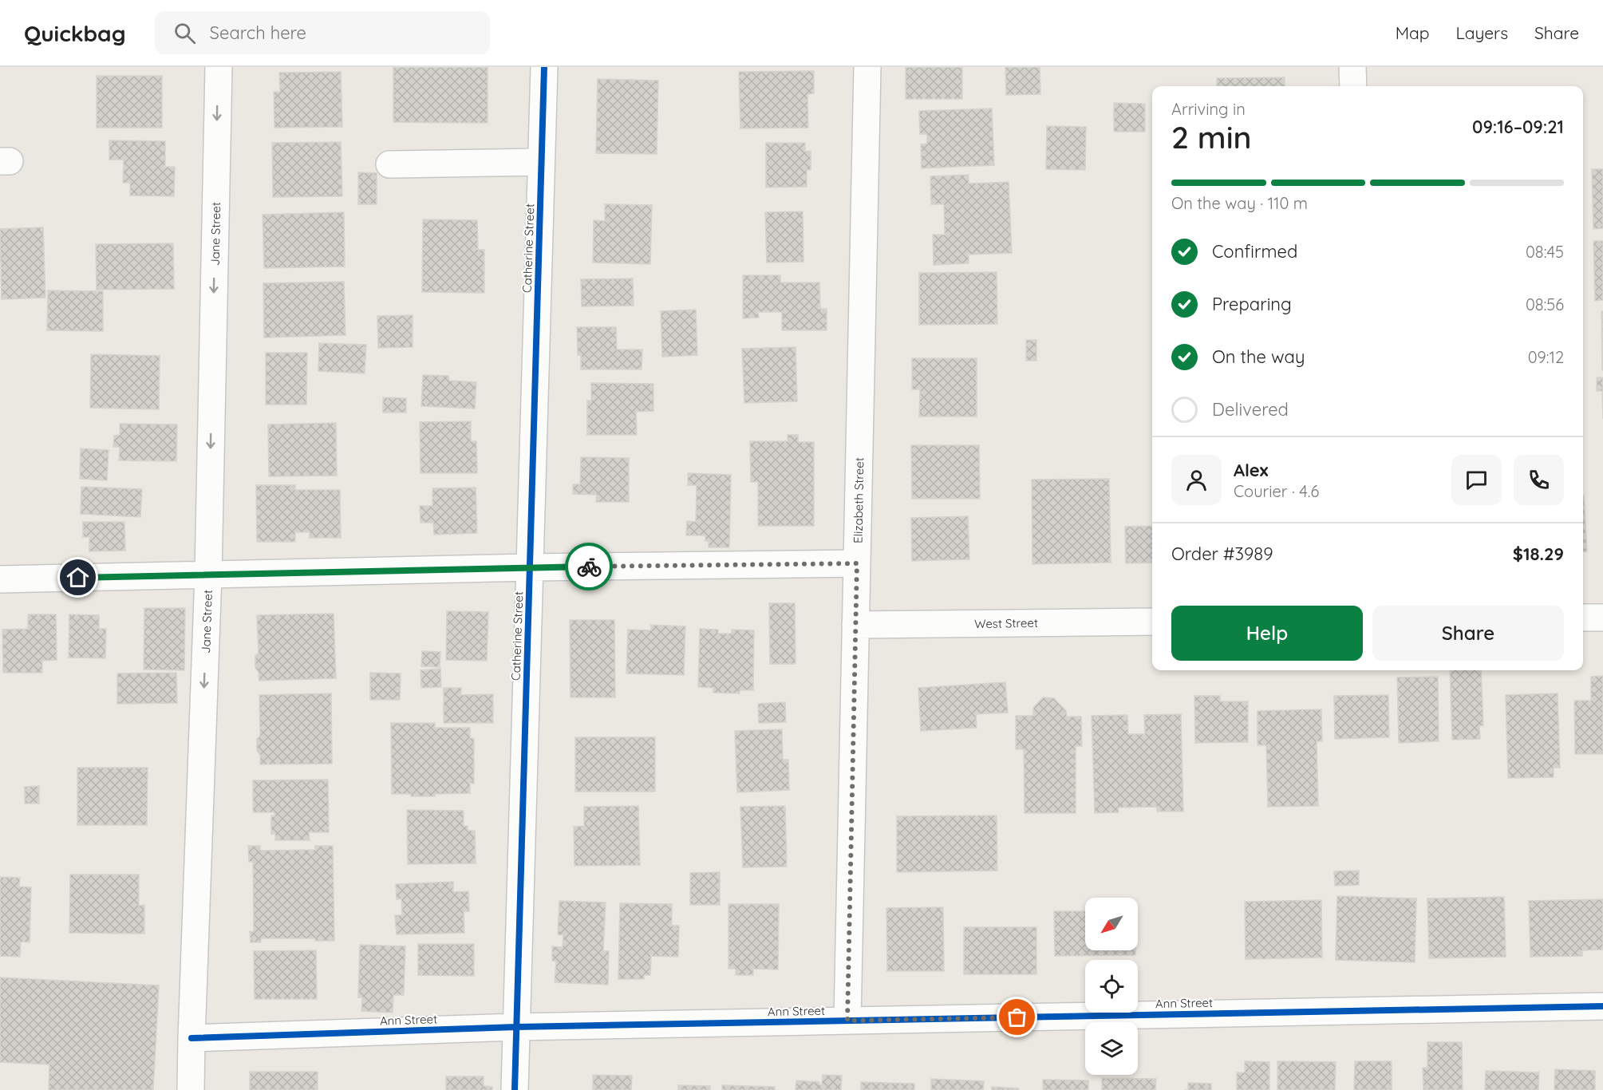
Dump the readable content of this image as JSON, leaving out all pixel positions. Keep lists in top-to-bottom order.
{
  "streets": {
    "street": [
      "Jane Street",
      "Catherine Street",
      "Elizabeth Street",
      "West Street",
      "Ann Street"
    ]
  },
  "crossings": [
    ["Jane Street", "Ann Street"],
    ["Catherine Street", "Ann Street"],
    ["Elizabeth Street", "West Street"],
    ["Elizabeth Street", "Ann Street"]
  ],
  "one_way": ["Jane Street"],
  "north": "bottom left",
  "page": {
    "header": "Quickbag",
    "search": "Search here",
    "nav": ["Map", "Layers", "Share"],
    "heading": ["2 min", "Arriving in", "09:16–09:21"],
    "panel": [
      "Alex",
      "Courier · 4.6",
      "Order #3989",
      "$18.29"
    ],
    "bar": "On the way · 110 m",
    "list": [
      ["Confirmed", "08:45"],
      ["Preparing", "08:56"],
      ["On the way", "09:12"],
      "Delivered"
    ],
    "buttons": ["Help", "Share"]
  }
}
